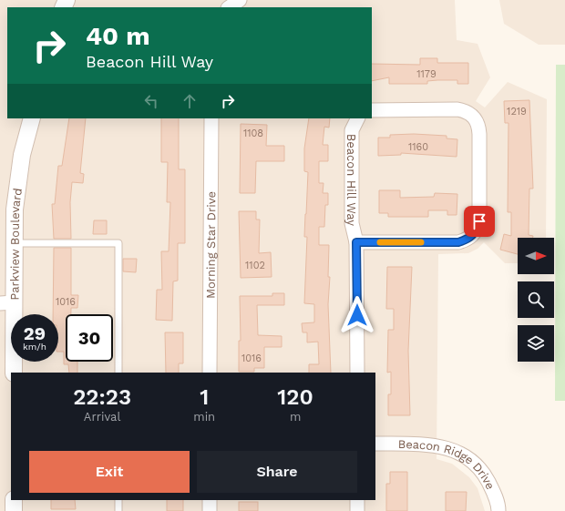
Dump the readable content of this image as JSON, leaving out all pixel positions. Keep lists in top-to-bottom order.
{
  "streets": {
    "street": [
      "Beacon Hill Way",
      "Parkview Boulevard",
      "Morning Star Drive",
      "Beacon Ridge Drive"
    ]
  },
  "house_numbers": [
    "1179",
    "1219",
    "1108",
    "1160",
    "1102",
    "1016",
    "1016"
  ],
  "north": "right",
  "page": {
    "turn": ["40 m", "Beacon Hill Way"],
    "speed": "29 km/h",
    "limit": "30",
    "eta": [
      "22:23",
      "Arrival",
      "1",
      "min",
      "120",
      "m"
    ],
    "buttons": ["Exit", "Share"]
  }
}
